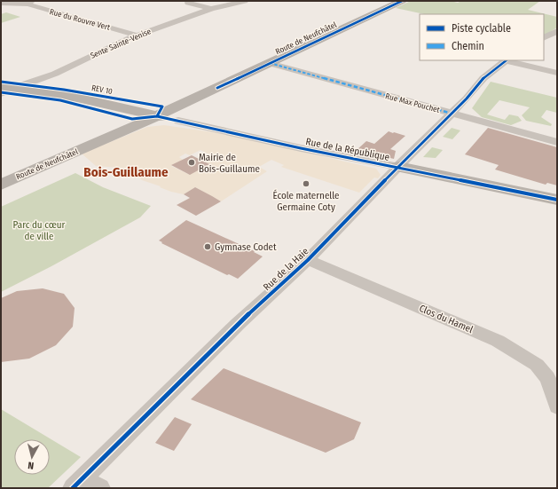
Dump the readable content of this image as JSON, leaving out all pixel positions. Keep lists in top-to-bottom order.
{
  "streets": {
    "main road": ["Route de Neufchâtel", "Rue de la République"],
    "street": [
      "Rue du Rouvre Vert",
      "Sente Sainte-Venise",
      "Rue Max Pouchet",
      "Rue de la Haie",
      "Clos du Hamel"
    ],
    "cycle path": ["REV 10"]
  },
  "crossings": [
    ["Rue du Rouvre Vert", "Sente Sainte-Venise"],
    ["Route de Neufchâtel", "Rue Max Pouchet"],
    ["Route de Neufchâtel", "Rue de la République"],
    ["Sente Sainte-Venise", "Rue de la République"],
    ["Rue Max Pouchet", "Rue de la Haie"],
    ["Rue de la République", "Rue de la Haie"],
    ["Rue de la Haie", "Clos du Hamel"]
  ],
  "districts": ["Bois-Guillaume"],
  "parks": ["Parc du cœur de ville"],
  "places": ["Mairie de Bois-Guillaume", "École maternelle Germaine Coty", "Gymnase Codet"],
  "legend": ["Piste cyclable", "Chemin"],
  "north": "bottom"
}
